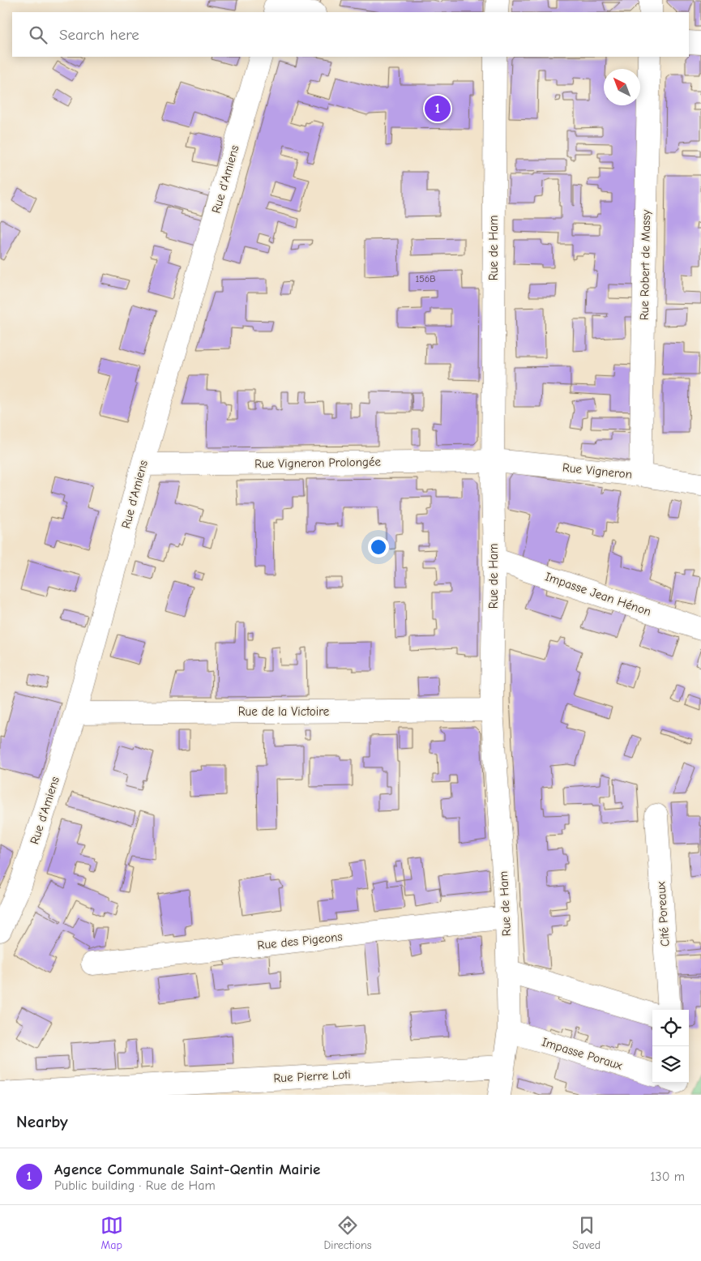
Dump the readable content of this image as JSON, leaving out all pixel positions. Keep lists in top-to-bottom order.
{
  "streets": {
    "street": [
      "Rue d'Amiens",
      "Rue de Ham",
      "Rue Robert de Massy",
      "Rue Vigneron Prolongée",
      "Rue Vigneron",
      "Impasse Jean Hénon",
      "Rue de la Victoire",
      "Cité Poreaux",
      "Rue des Pigeons",
      "Impasse Poraux",
      "Rue Pierre Loti"
    ]
  },
  "crossings": [
    ["Rue d'Amiens", "Rue Vigneron Prolongée"],
    ["Rue d'Amiens", "Rue de la Victoire"],
    ["Rue de Ham", "Rue Vigneron Prolongée"],
    ["Rue de Ham", "Rue Vigneron"],
    ["Rue de Ham", "Impasse Jean Hénon"],
    ["Rue de Ham", "Rue de la Victoire"],
    ["Rue de Ham", "Rue des Pigeons"],
    ["Rue de Ham", "Impasse Poraux"],
    ["Rue de Ham", "Rue Pierre Loti"],
    ["Rue Robert de Massy", "Rue Vigneron"],
    ["Rue Vigneron Prolongée", "Rue Vigneron"]
  ],
  "house_numbers": ["156B"],
  "north": "top left",
  "page": {
    "search": "Search here",
    "pins": "1",
    "heading": "Nearby",
    "list": [
      {
        "mark": "1",
        "name": "Agence Communale Saint-Qentin Mairie",
        "note": "Public building · Rue de Ham",
        "value": "130 m"
      }
    ],
    "nav": ["Map", "Directions", "Saved"]
  }
}
